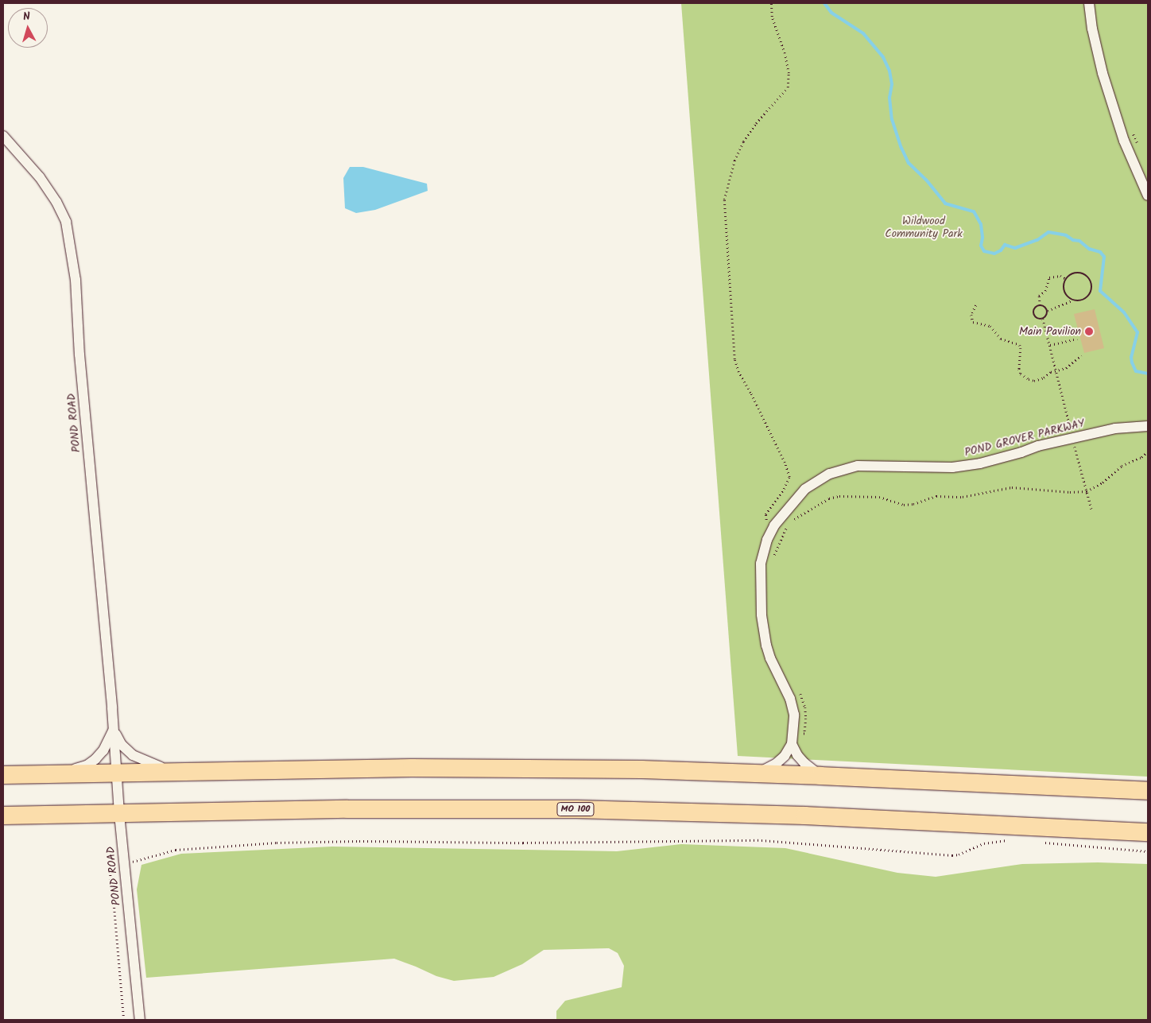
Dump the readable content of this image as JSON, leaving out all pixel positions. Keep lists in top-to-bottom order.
{
  "streets": {
    "highway": ["MO 100"],
    "street": ["POND ROAD", "POND GROVER PARKWAY"]
  },
  "crossings": [
    ["POND ROAD", "MO 100"]
  ],
  "parks": ["Wildwood Community Park"],
  "places": ["Main Pavilion"],
  "north": "top"
}
